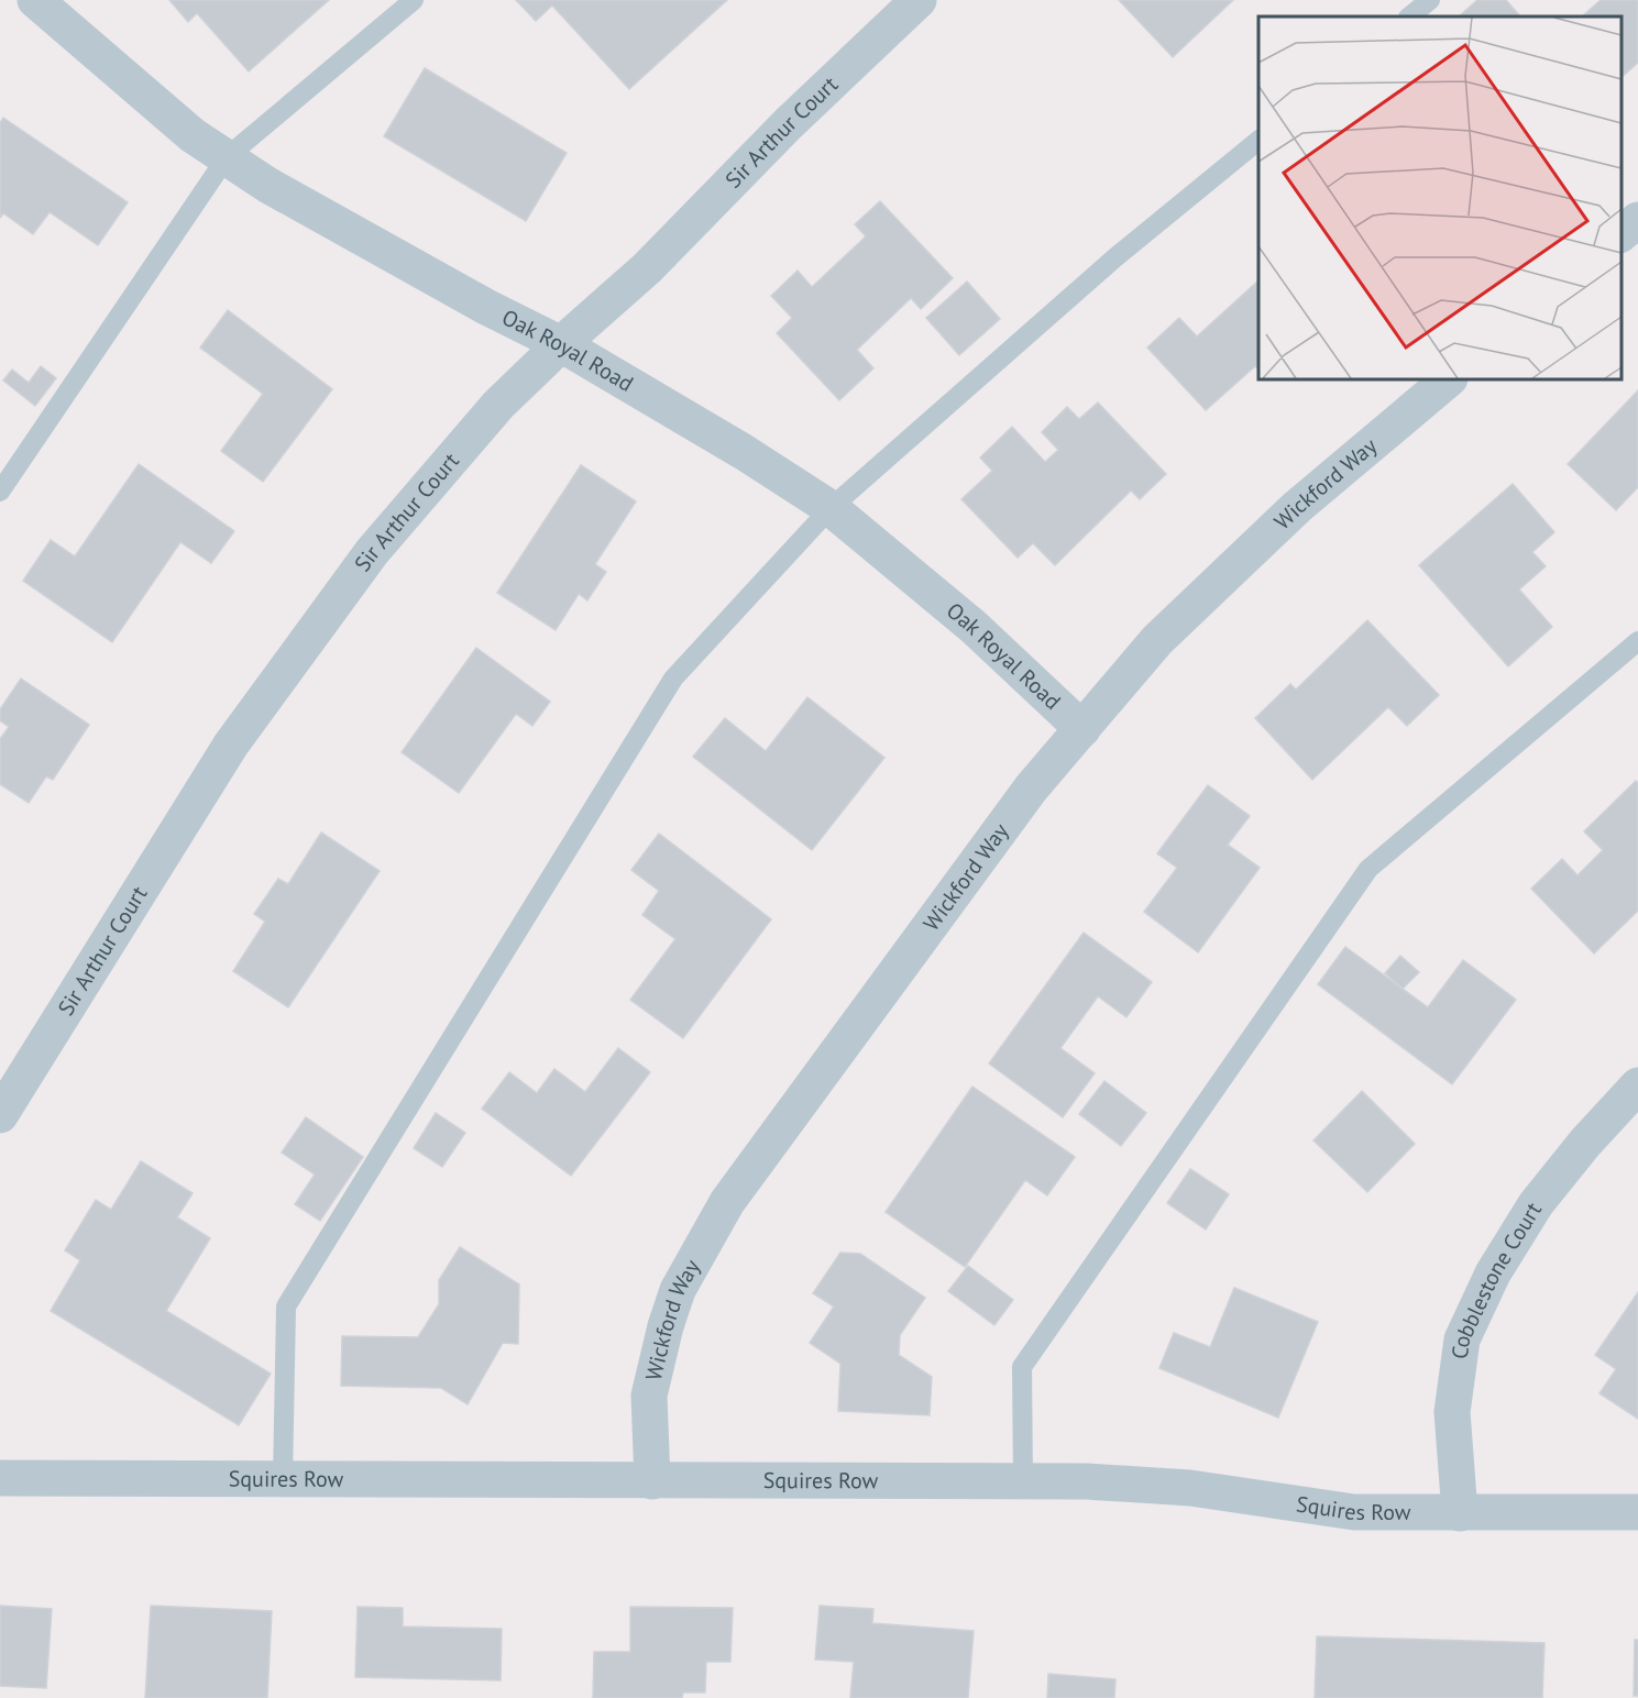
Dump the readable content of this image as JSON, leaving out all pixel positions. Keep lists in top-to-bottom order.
{
  "streets": {
    "street": [
      "Sir Arthur Court",
      "Oak Royal Road",
      "Wickford Way",
      "Cobblestone Court",
      "Squires Row"
    ]
  },
  "crossings": [
    ["Sir Arthur Court", "Oak Royal Road"],
    ["Oak Royal Road", "Wickford Way"],
    ["Wickford Way", "Squires Row"],
    ["Cobblestone Court", "Squires Row"]
  ]
}
